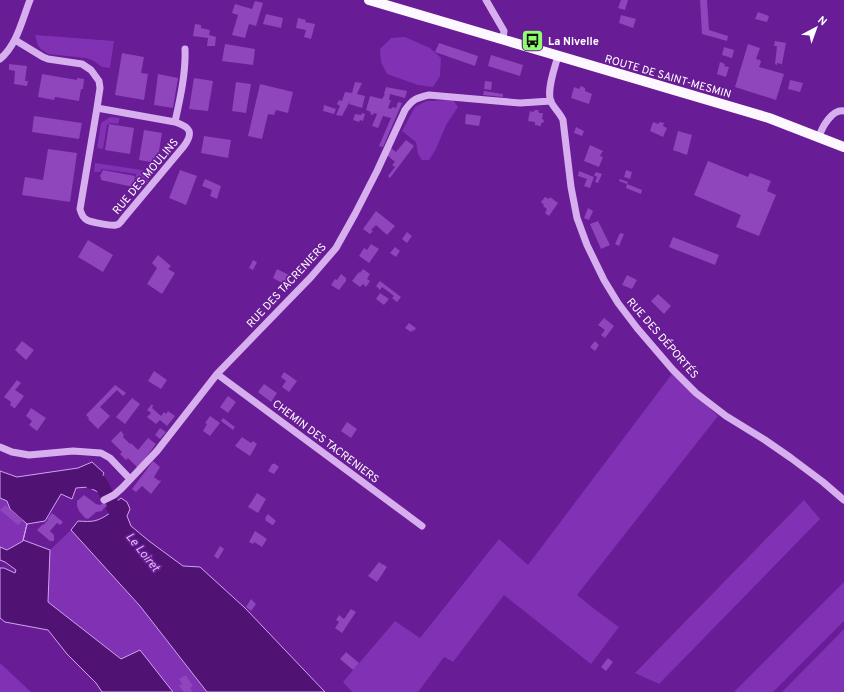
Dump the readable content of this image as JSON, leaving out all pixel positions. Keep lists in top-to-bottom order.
{
  "streets": {
    "main road": ["ROUTE DE SAINT-MESMIN"],
    "street": [
      "RUE DES MOULINS",
      "RUE DES TACRENIERS",
      "RUE DES DÉPORTÉS",
      "CHEMIN DES TACRENIERS"
    ]
  },
  "crossings": [
    ["RUE DES TACRENIERS", "RUE DES DÉPORTÉS"],
    ["RUE DES TACRENIERS", "CHEMIN DES TACRENIERS"]
  ],
  "water": ["Le Loiret"],
  "places": {
    "bus stop": ["La Nivelle"]
  },
  "north": "top right"
}
